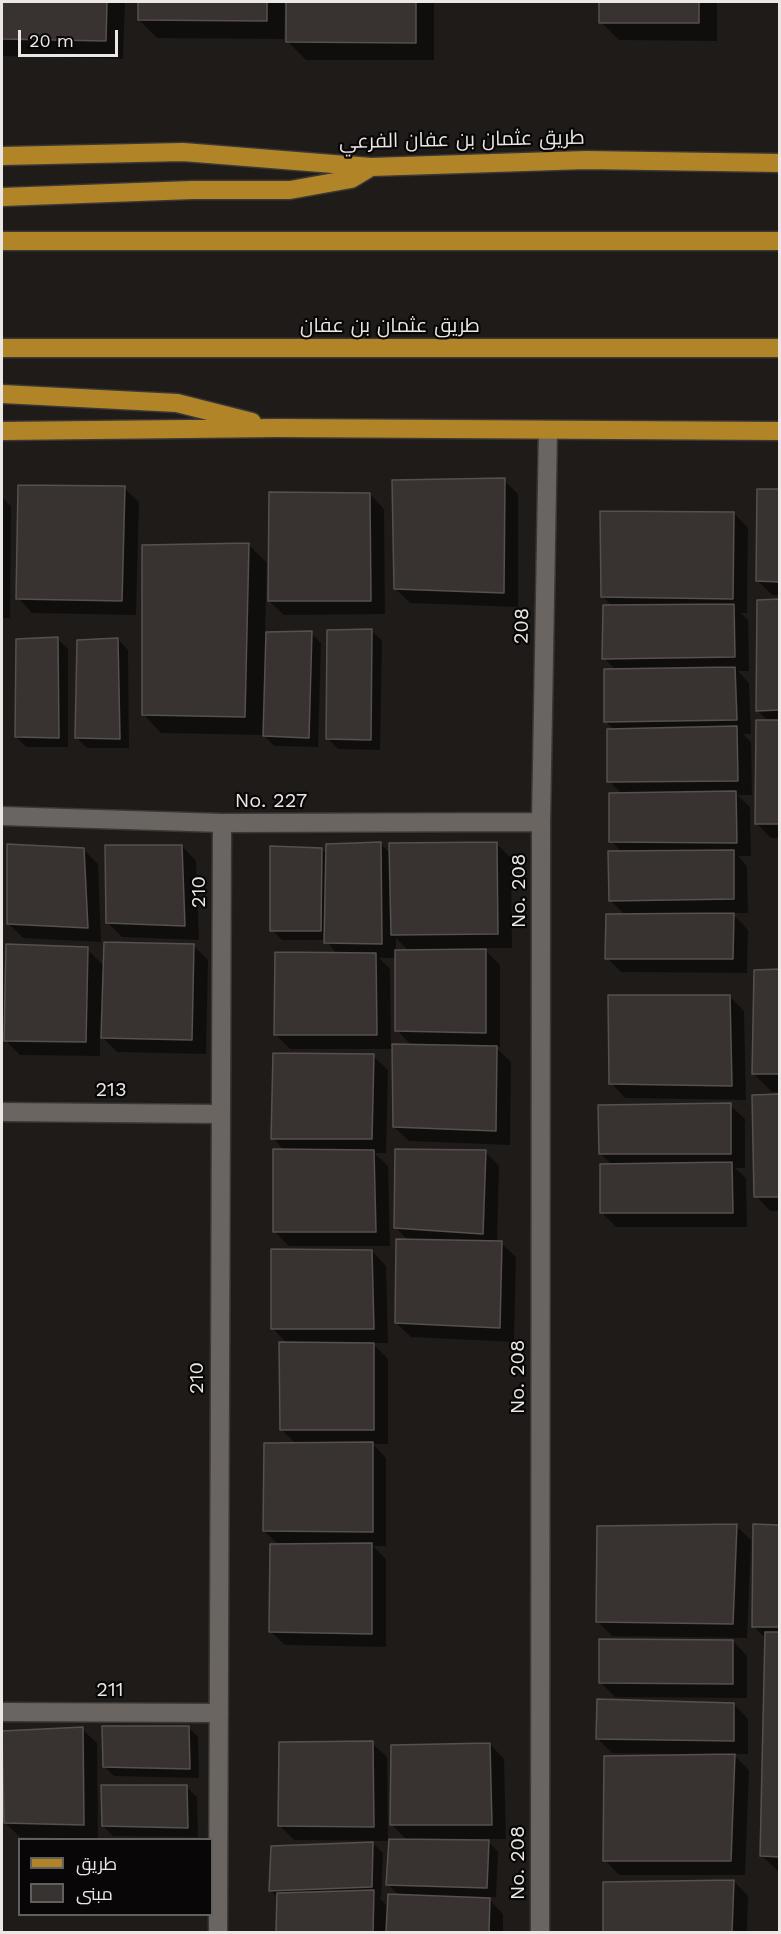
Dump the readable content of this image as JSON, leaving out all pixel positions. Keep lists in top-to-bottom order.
{
  "streets": {
    "main road": ["طريق عثمان بن عفان الفرعي", "طريق عثمان بن عفان"],
    "street": [
      "208",
      "No. 227",
      "No. 208",
      "210",
      "213",
      "211"
    ]
  },
  "crossings": [
    ["208", "No. 227"],
    ["208", "No. 208"],
    ["No. 227", "No. 208"],
    ["No. 227", "210"],
    ["210", "213"],
    ["210", "211"]
  ],
  "legend": ["طريق", "مبنى"],
  "scale_bar": "20 m"
}
